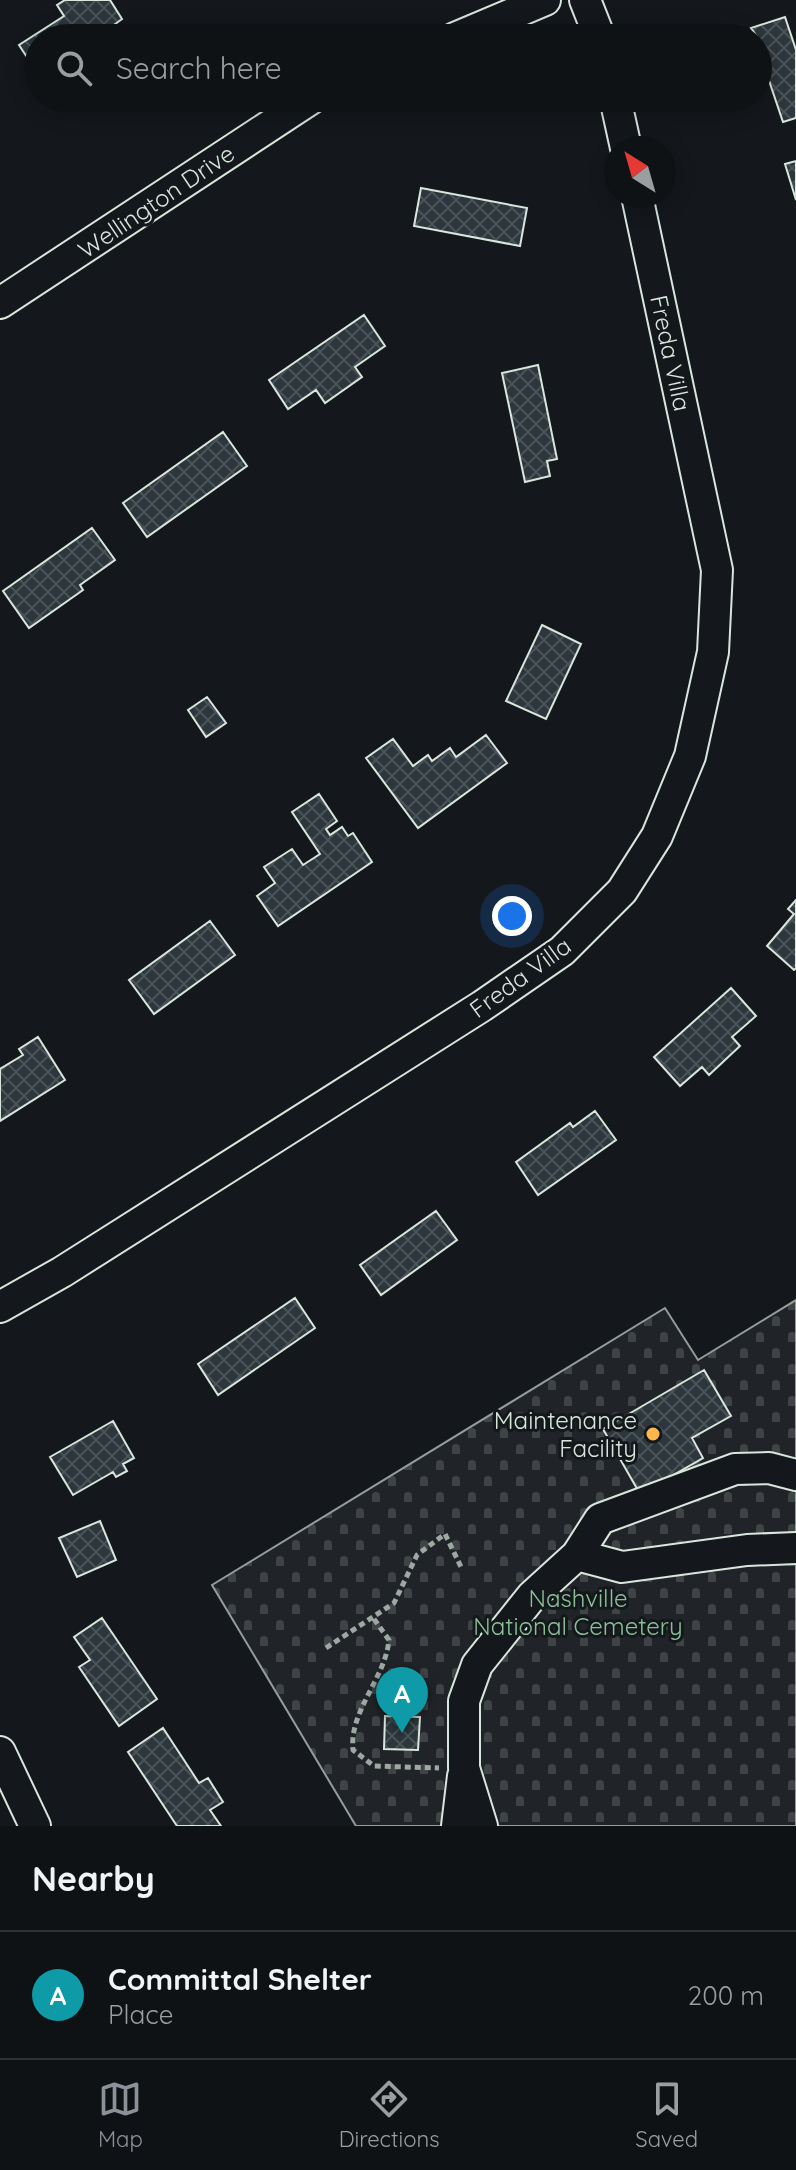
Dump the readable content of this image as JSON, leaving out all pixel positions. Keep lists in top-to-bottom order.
{
  "streets": {
    "street": ["Wellington Drive", "Freda Villa"]
  },
  "parks": ["Nashville National Cemetery"],
  "places": ["Maintenance Facility"],
  "north": "top left",
  "page": {
    "search": "Search here",
    "pins": "A",
    "heading": "Nearby",
    "list": [
      {
        "mark": "A",
        "name": "Committal Shelter",
        "note": "Place",
        "value": "200 m"
      }
    ],
    "nav": ["Map", "Directions", "Saved"]
  }
}
